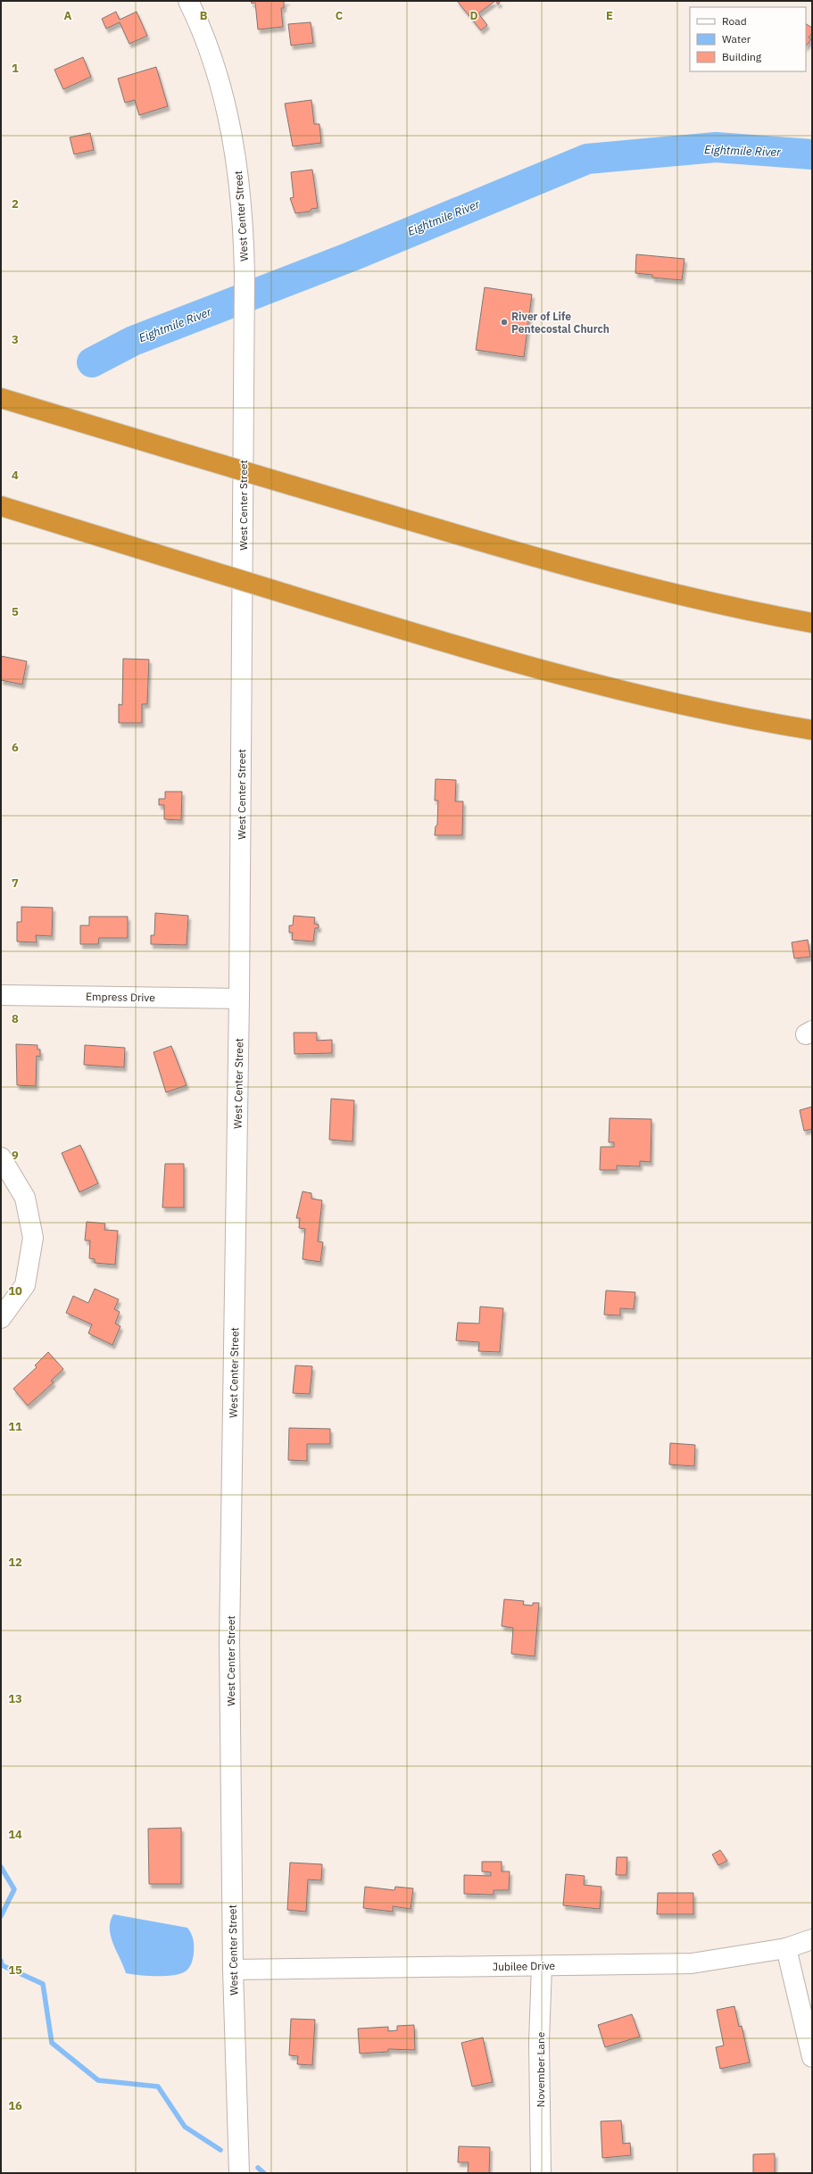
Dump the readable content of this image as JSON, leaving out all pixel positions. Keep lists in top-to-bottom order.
{
  "streets": {
    "street": [
      "West Center Street",
      "Empress Drive",
      "Jubilee Drive",
      "November Lane"
    ]
  },
  "crossings": [
    ["West Center Street", "Empress Drive"],
    ["West Center Street", "Jubilee Drive"],
    ["Jubilee Drive", "November Lane"]
  ],
  "water": ["Eightmile River"],
  "places": ["River of Life Pentecostal Church"],
  "legend": ["Road", "Water", "Building"],
  "grid": {
    "columns": [
      "A",
      "B",
      "C",
      "D",
      "E"
    ],
    "rows": [
      "1",
      "2",
      "3",
      "4",
      "5",
      "6",
      "7",
      "8",
      "9",
      "10",
      "11",
      "12",
      "13",
      "14",
      "15",
      "16"
    ]
  }
}
